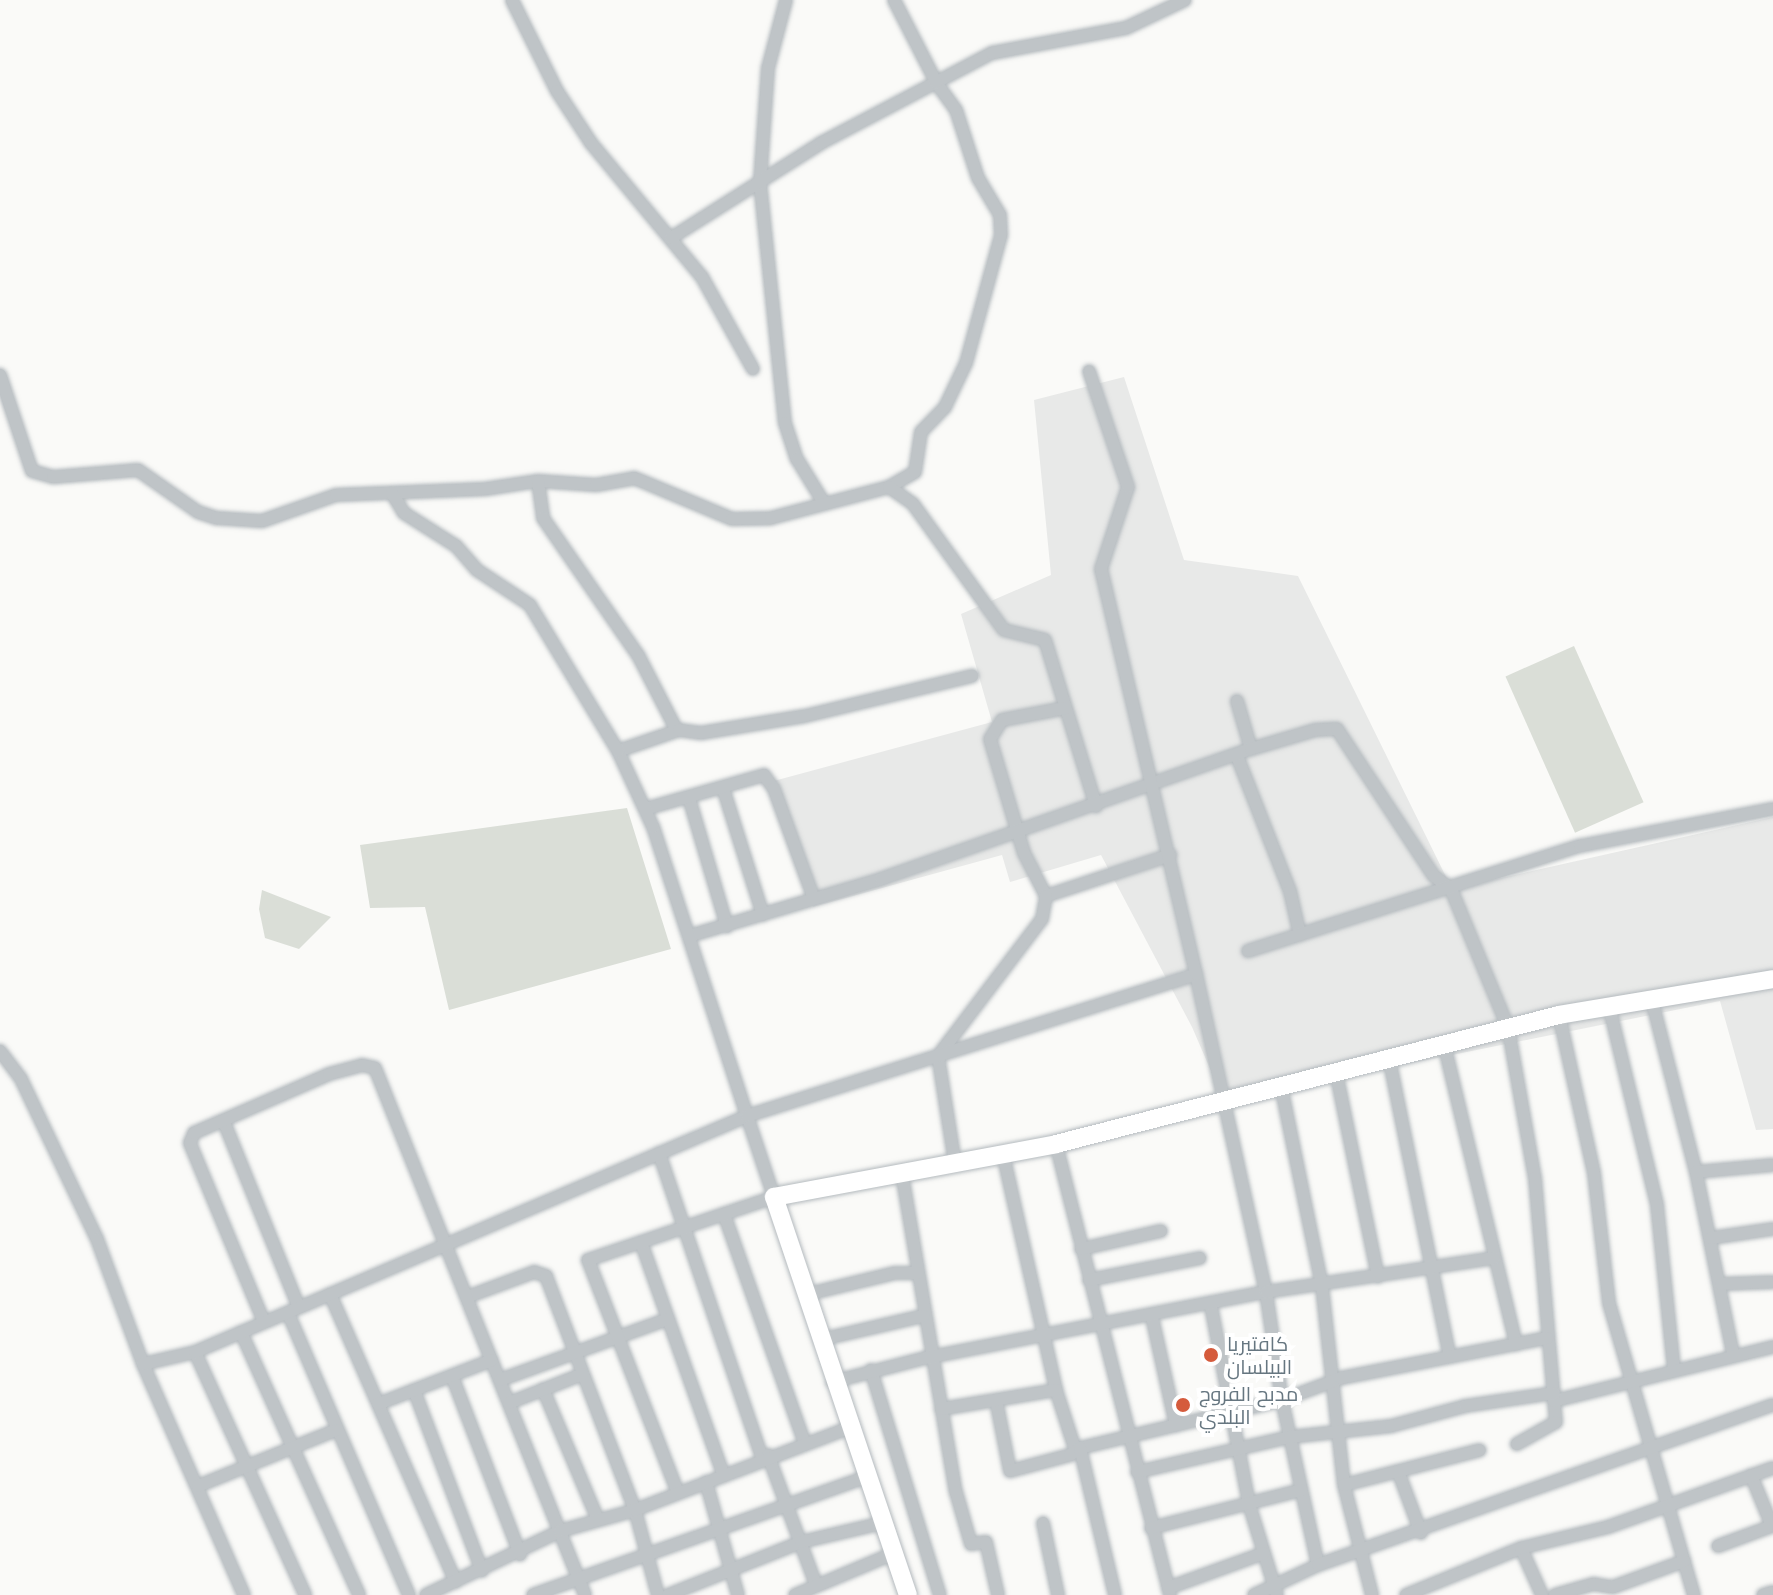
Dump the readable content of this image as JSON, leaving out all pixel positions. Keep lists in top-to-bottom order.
{
  "places": ["كافتيريا البيلسان", "مدبح الفروج البلدي"]
}
